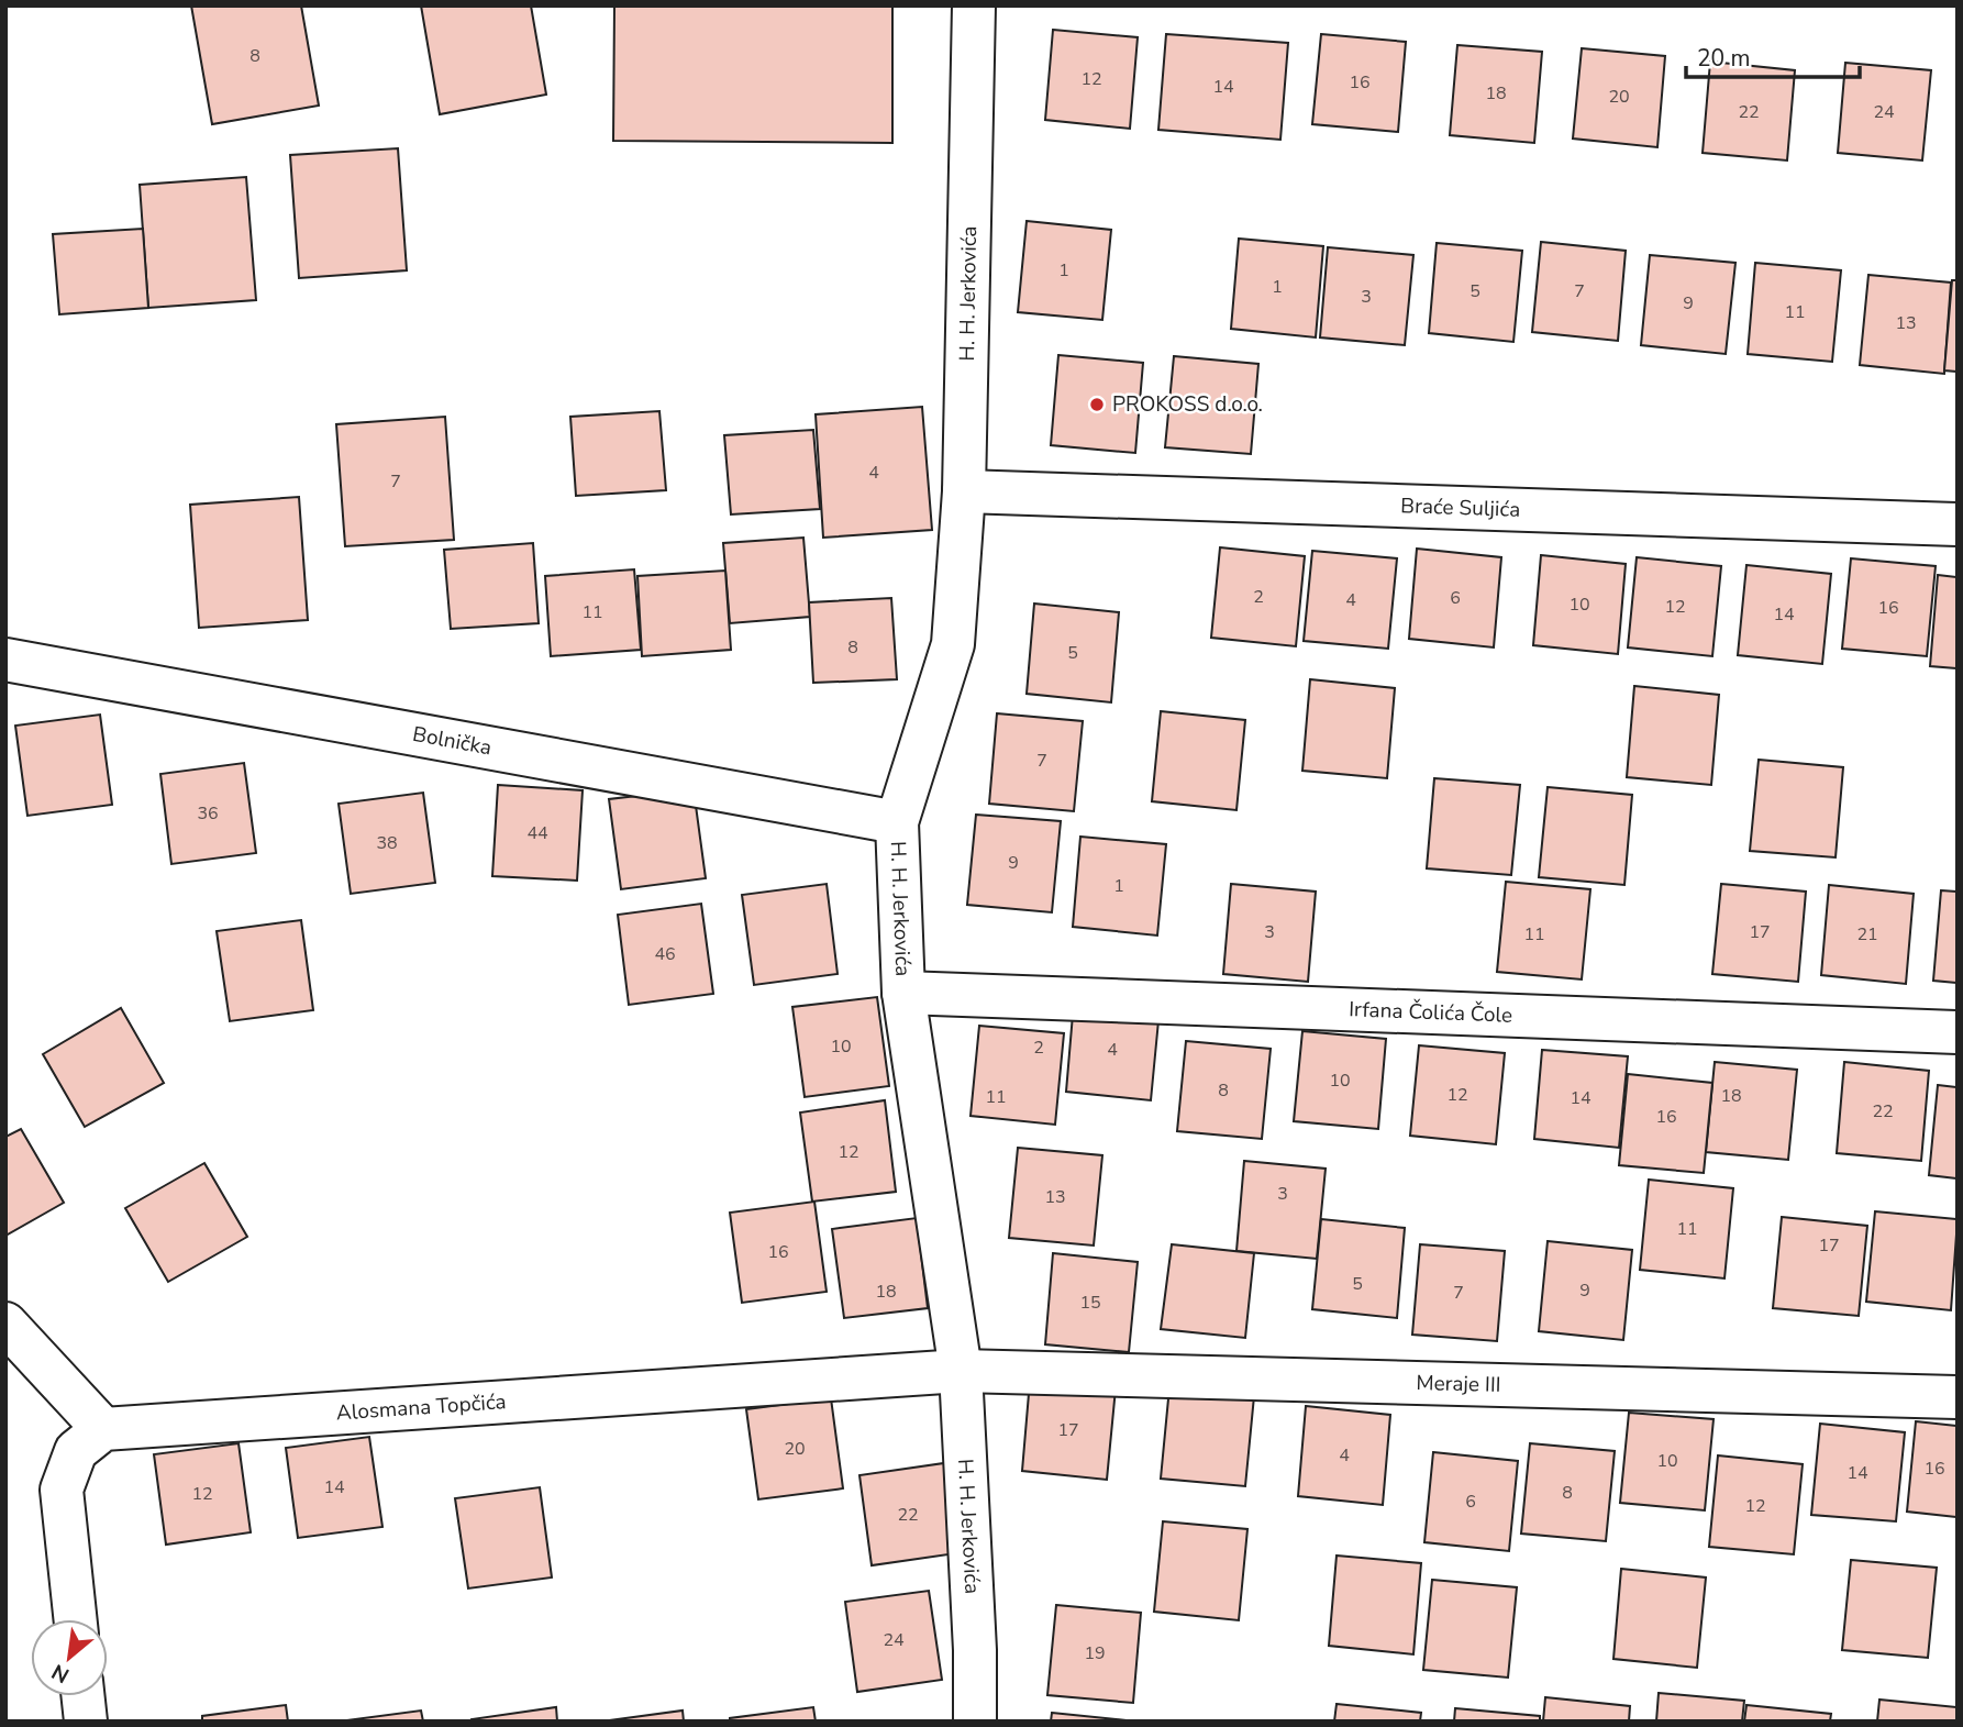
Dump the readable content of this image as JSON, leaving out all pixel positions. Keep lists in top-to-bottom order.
{
  "streets": {
    "street": [
      "H. H. Jerkovića",
      "Braće Suljića",
      "Bolnička",
      "Irfana Čolića Čole",
      "Meraje III",
      "Alosmana Topčića"
    ]
  },
  "crossings": [
    ["H. H. Jerkovića", "Braće Suljića"],
    ["H. H. Jerkovića", "Bolnička"],
    ["H. H. Jerkovića", "Irfana Čolića Čole"],
    ["H. H. Jerkovića", "Meraje III"],
    ["H. H. Jerkovića", "Alosmana Topčića"],
    ["Meraje III", "Alosmana Topčića"]
  ],
  "places": ["PROKOSS d.o.o."],
  "house_numbers": [
    "8",
    "12",
    "16",
    "14",
    "18",
    "20",
    "22",
    "24",
    "1",
    "1",
    "5",
    "7",
    "3",
    "9",
    "11",
    "13",
    "4",
    "7",
    "2",
    "6",
    "4",
    "10",
    "12",
    "16",
    "11",
    "14",
    "8",
    "5",
    "7",
    "36",
    "44",
    "38",
    "9",
    "1",
    "3",
    "17",
    "11",
    "21",
    "46",
    "10",
    "2",
    "4",
    "10",
    "8",
    "12",
    "18",
    "11",
    "14",
    "22",
    "16",
    "12",
    "3",
    "13",
    "11",
    "17",
    "16",
    "5",
    "9",
    "18",
    "7",
    "15",
    "17",
    "20",
    "4",
    "10",
    "16",
    "14",
    "14",
    "8",
    "12",
    "6",
    "12",
    "22",
    "24",
    "19"
  ],
  "scale_bar": "20 m",
  "north": "bottom left"
}
